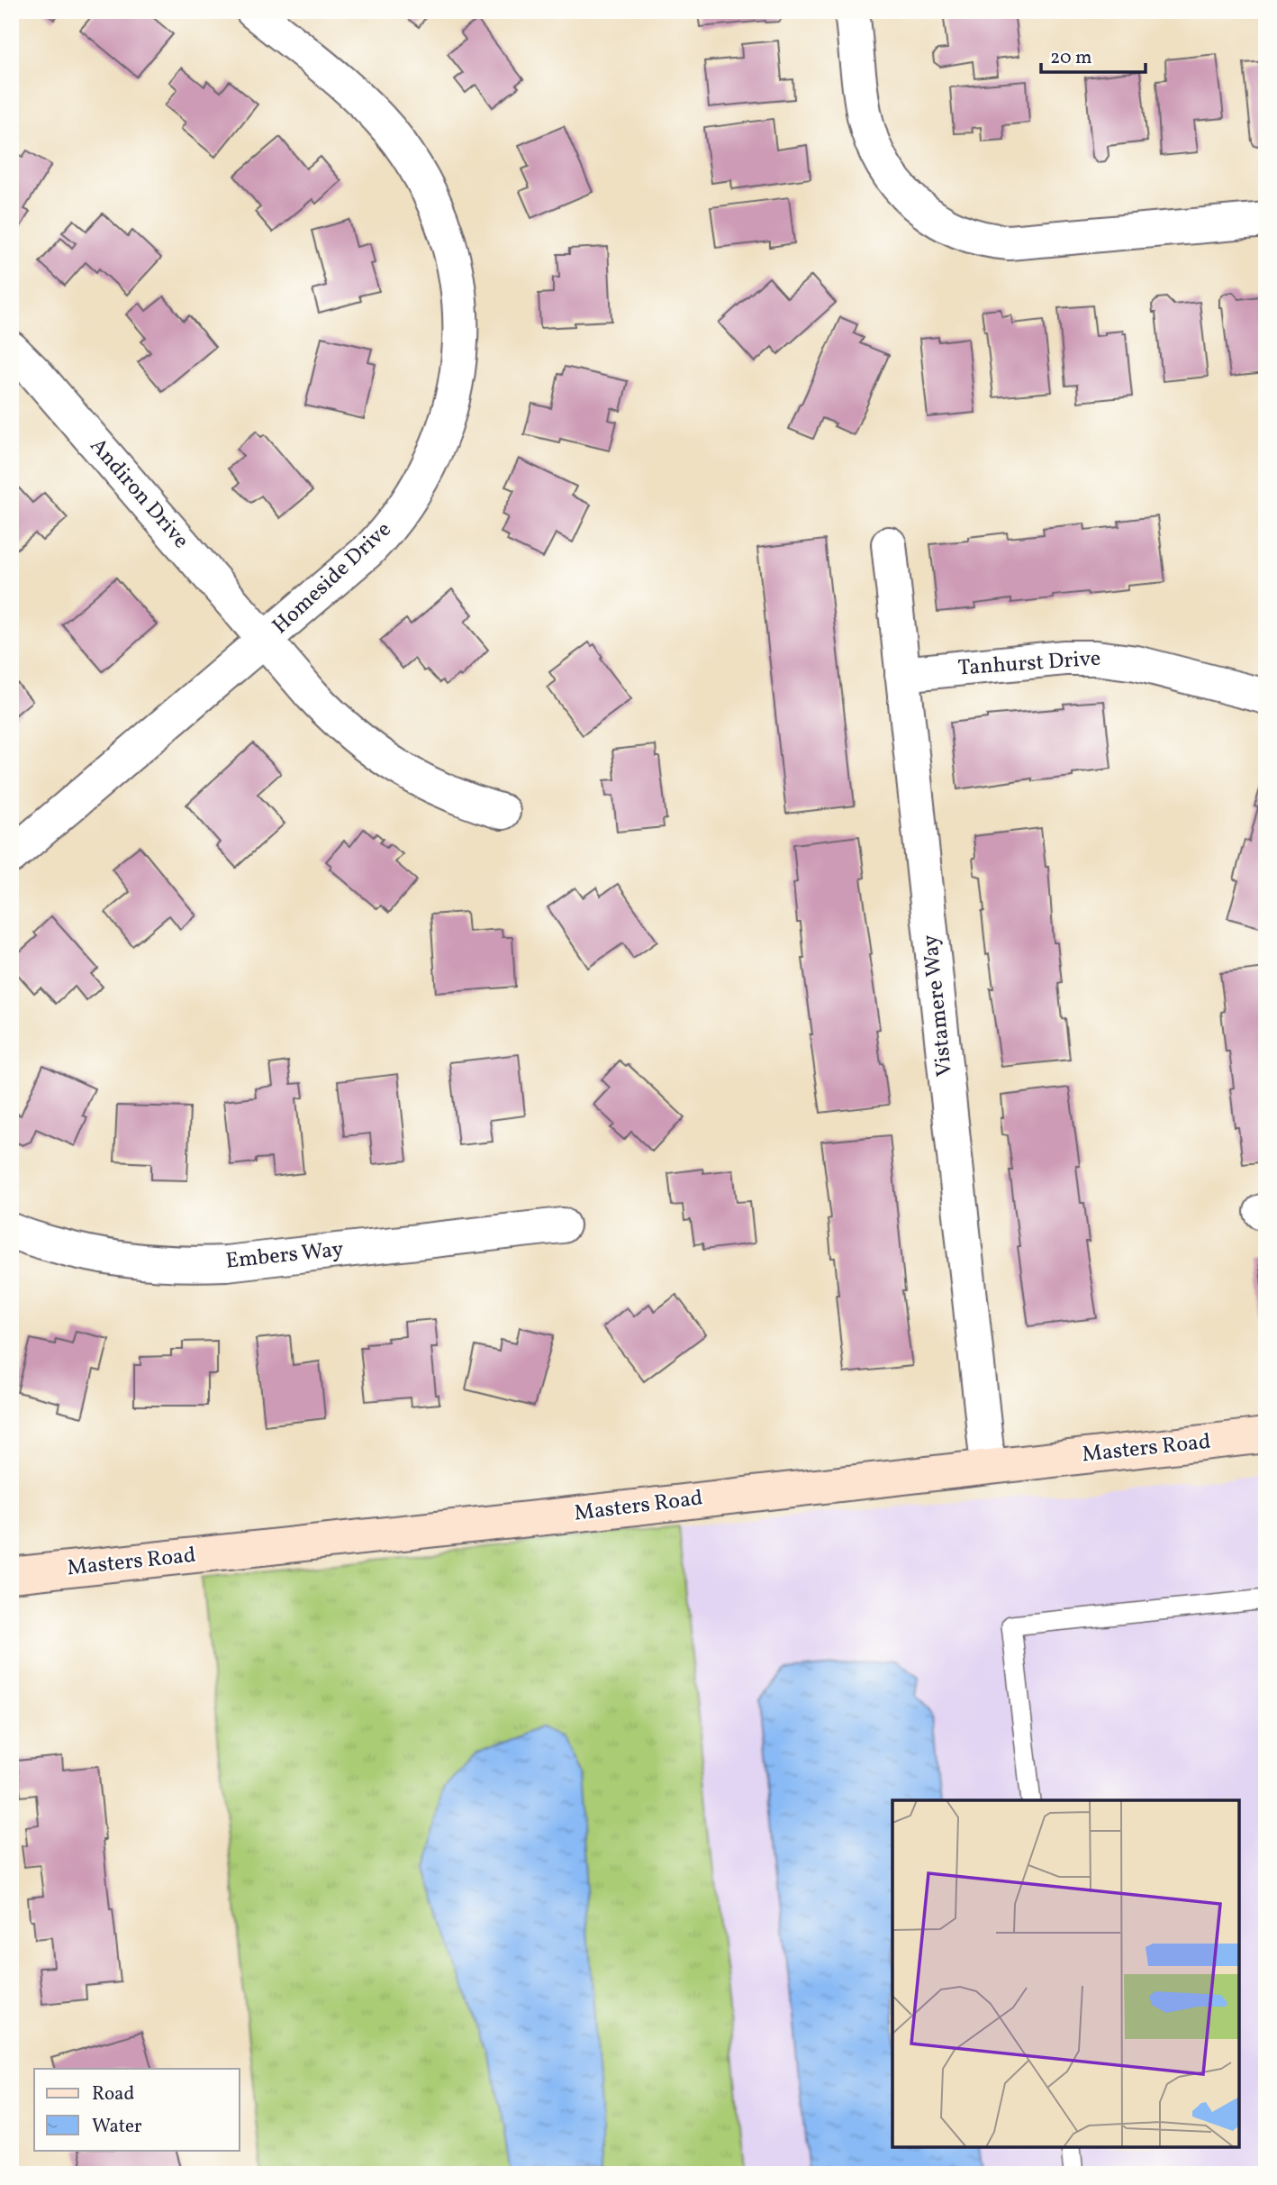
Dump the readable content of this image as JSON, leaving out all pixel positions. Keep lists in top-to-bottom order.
{
  "streets": {
    "street": [
      "Andiron Drive",
      "Homeside Drive",
      "Tanhurst Drive",
      "Vistamere Way",
      "Embers Way",
      "Masters Road"
    ]
  },
  "crossings": [
    ["Andiron Drive", "Homeside Drive"],
    ["Tanhurst Drive", "Vistamere Way"],
    ["Vistamere Way", "Masters Road"]
  ],
  "legend": ["Road", "Water"],
  "scale_bar": "20 m"
}
